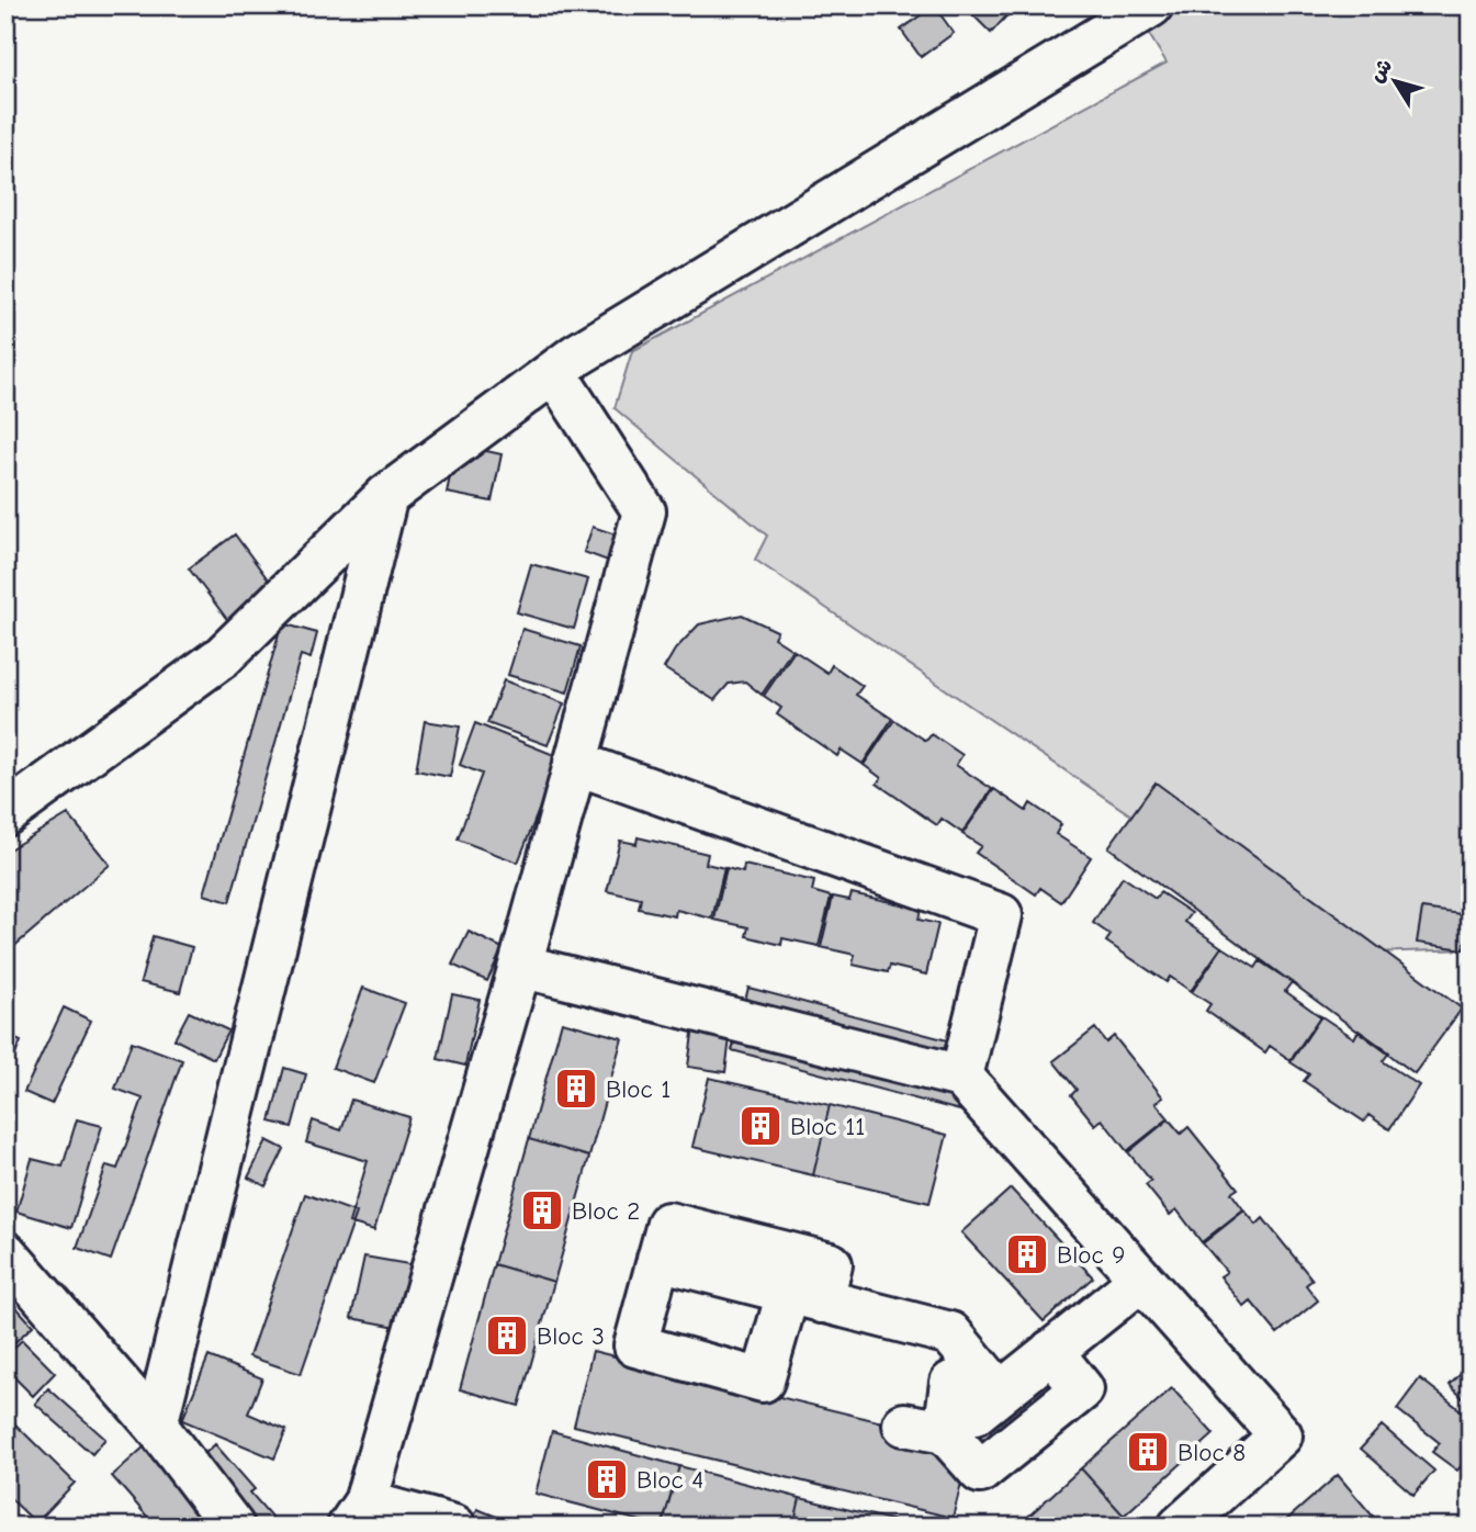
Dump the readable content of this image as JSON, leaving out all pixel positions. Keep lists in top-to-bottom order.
{
  "places": {
    "building": [
      "Bloc 1",
      "Bloc 11",
      "Bloc 2",
      "Bloc 9",
      "Bloc 3",
      "Bloc 8",
      "Bloc 4"
    ]
  },
  "north": "top left"
}
